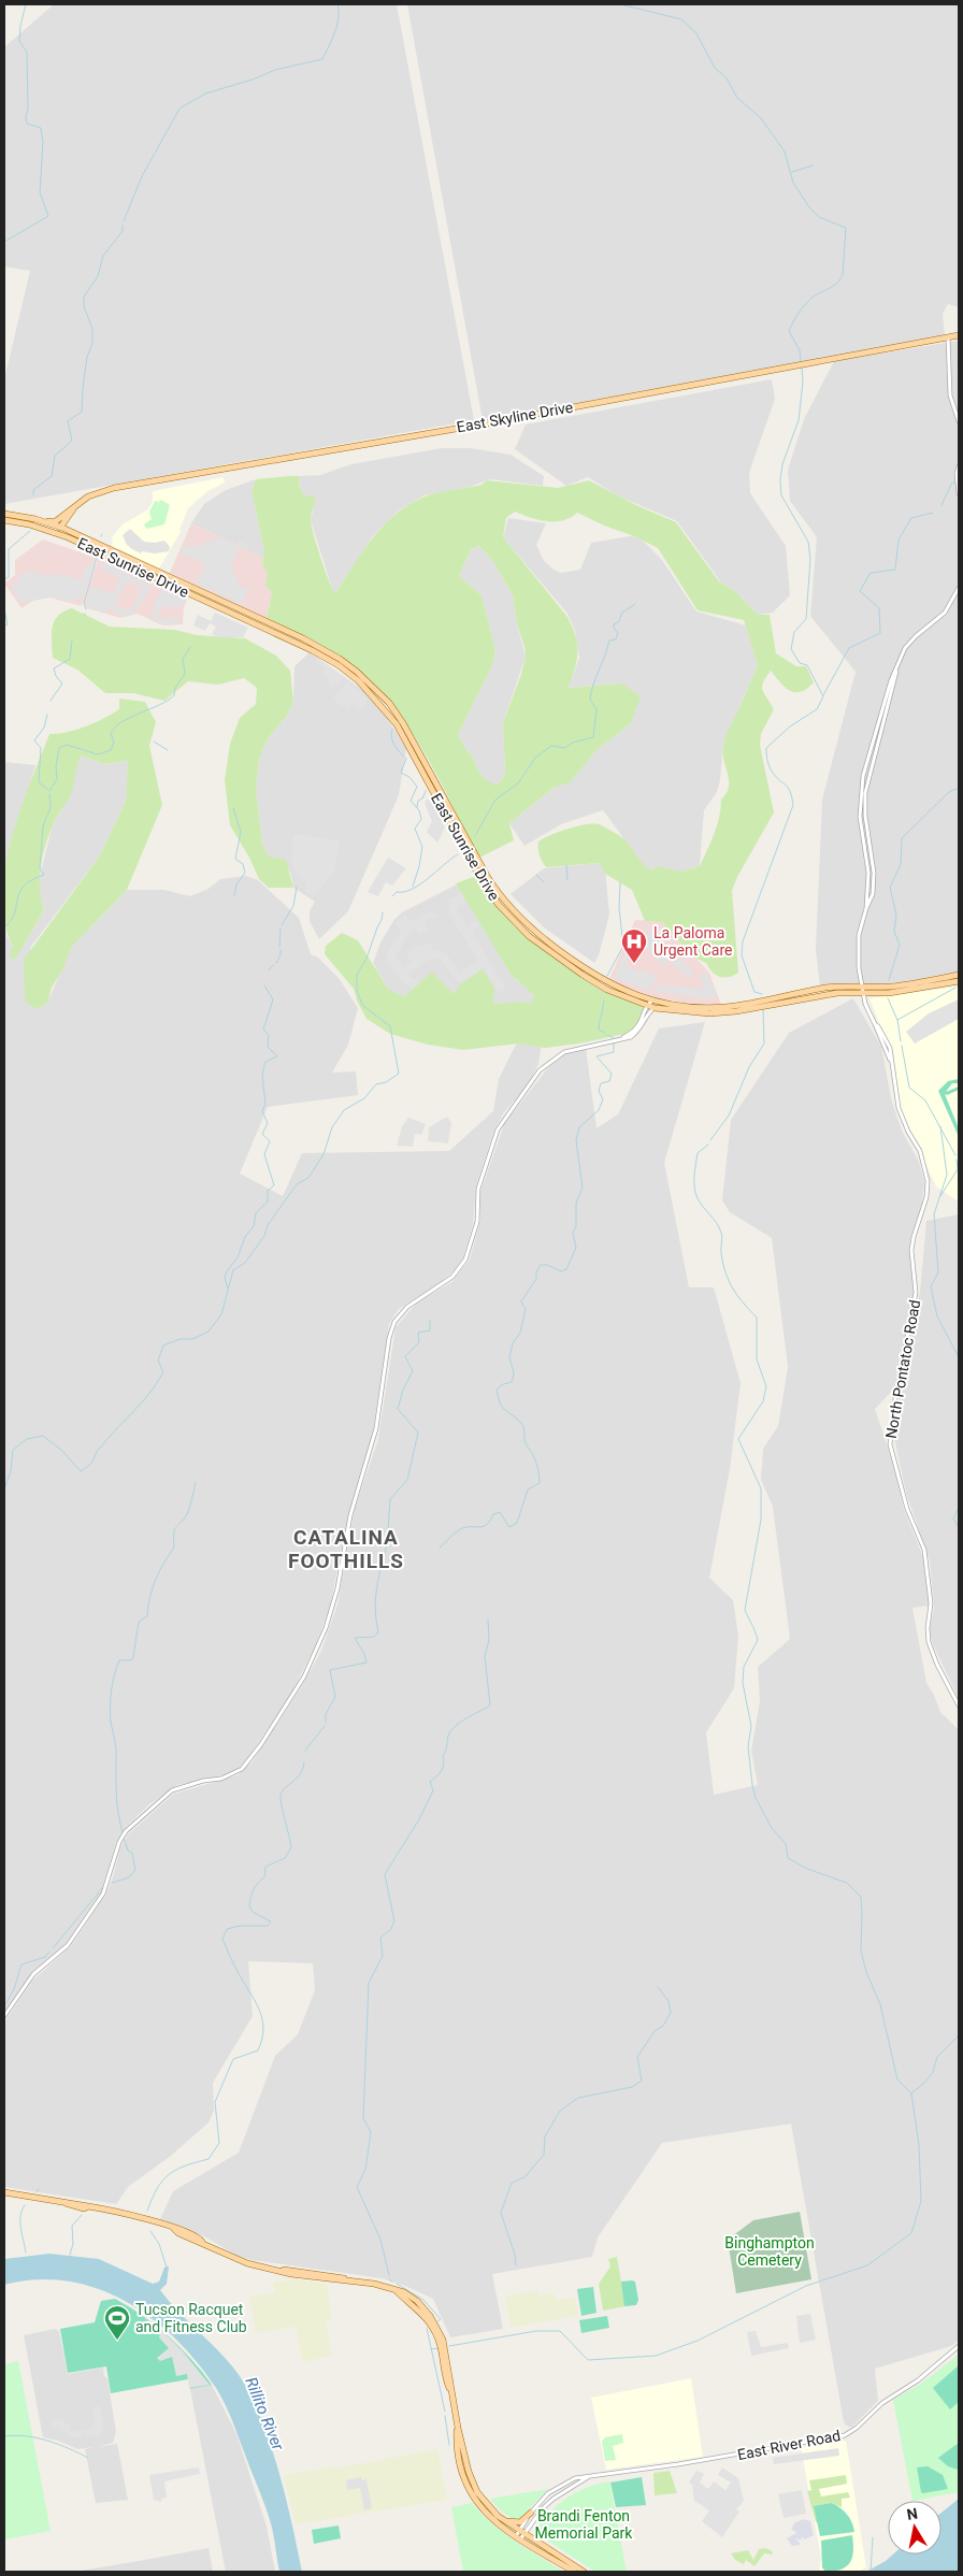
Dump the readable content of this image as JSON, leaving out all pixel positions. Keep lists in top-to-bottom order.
{
  "streets": {
    "main road": ["East Skyline Drive", "East Sunrise Drive"],
    "street": ["North Pontatoc Road", "East River Road"]
  },
  "crossings": [
    ["East Sunrise Drive", "North Pontatoc Road"]
  ],
  "districts": ["CATALINA FOOTHILLS"],
  "water": ["Rillito River"],
  "parks": ["Binghampton Cemetery", "Brandi Fenton Memorial Park"],
  "places": {
    "hospital": ["La Paloma Urgent Care"],
    "sports": ["Tucson Racquet and Fitness Club"]
  },
  "north": "top"
}
